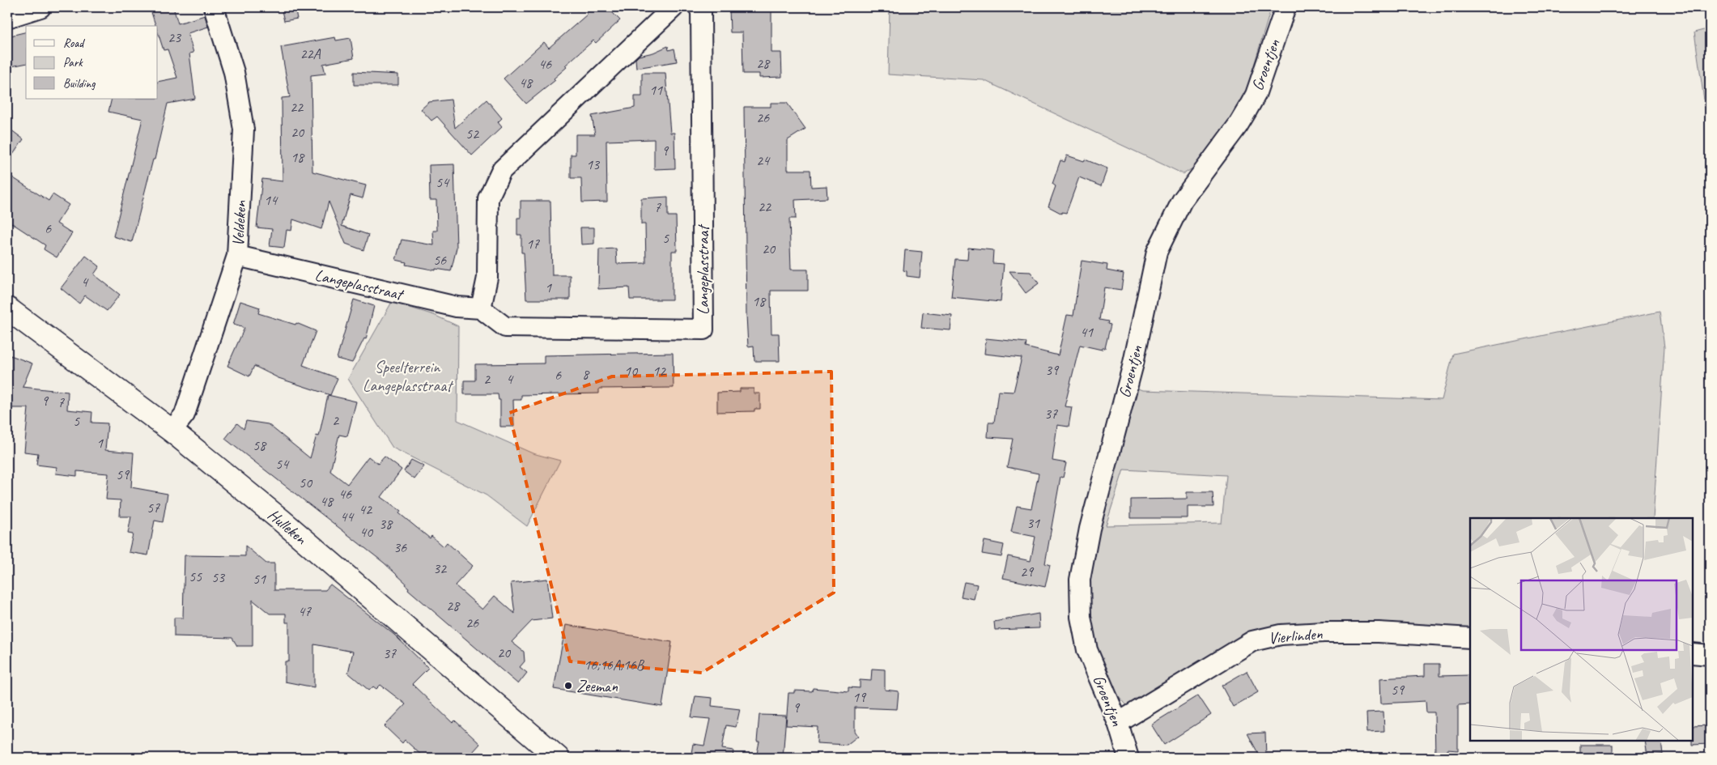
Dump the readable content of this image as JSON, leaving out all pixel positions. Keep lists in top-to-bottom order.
{
  "streets": {
    "main road": ["Hulleken"],
    "street": [
      "Groentjen",
      "Veldeken",
      "Langeplasstraat",
      "Vierlinden"
    ]
  },
  "crossings": [
    ["Groentjen", "Vierlinden"],
    ["Veldeken", "Langeplasstraat"],
    ["Veldeken", "Hulleken"]
  ],
  "parks": ["Speelterrein Langeplasstraat"],
  "places": ["Zeeman"],
  "house_numbers": [
    "23",
    "22A",
    "28",
    "46",
    "48",
    "11",
    "22",
    "26",
    "20",
    "52",
    "9",
    "18",
    "24",
    "13",
    "54",
    "14",
    "22",
    "7",
    "6",
    "5",
    "17",
    "20",
    "56",
    "4",
    "1",
    "18",
    "41",
    "39",
    "10",
    "12",
    "8",
    "6",
    "2",
    "4",
    "9",
    "7",
    "37",
    "2",
    "5",
    "1",
    "58",
    "54",
    "59",
    "50",
    "46",
    "48",
    "57",
    "42",
    "44",
    "31",
    "38",
    "40",
    "36",
    "32",
    "29",
    "55",
    "53",
    "51",
    "28",
    "47",
    "26",
    "20",
    "37",
    "16;16A;16B",
    "59",
    "19",
    "9"
  ],
  "legend": ["Road", "Park", "Building"]
}
